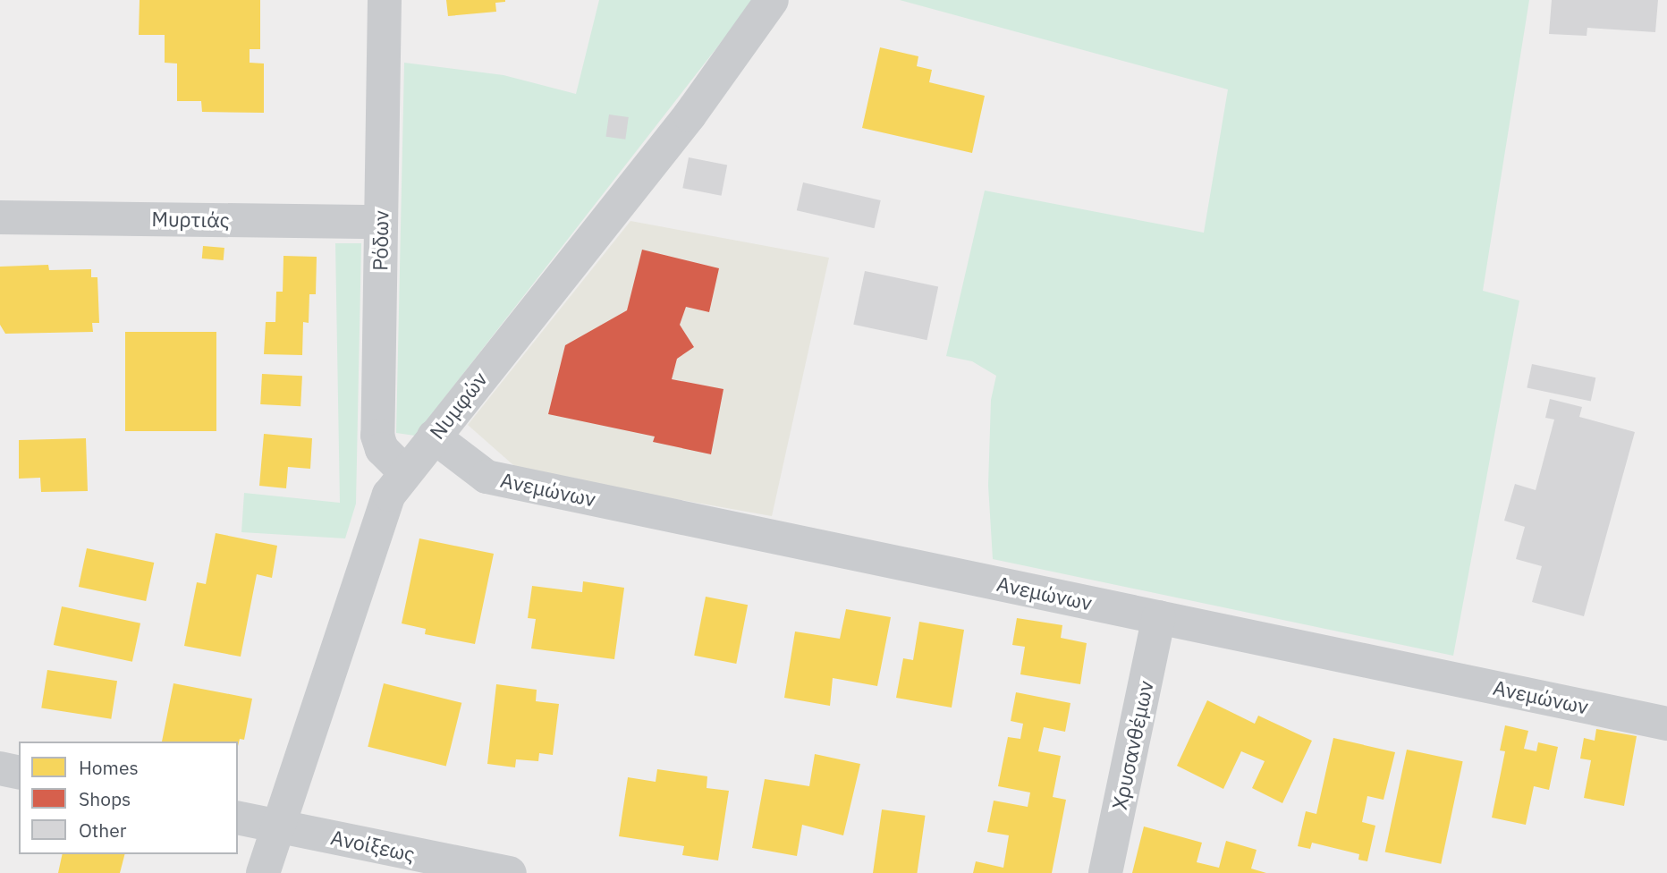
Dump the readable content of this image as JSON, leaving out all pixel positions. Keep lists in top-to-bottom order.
{
  "streets": {
    "street": [
      "Μυρτιάς",
      "Ρόδων",
      "Νυμφών",
      "Ανεμώνων",
      "Χρυσανθέμων",
      "Ανοίξεως"
    ]
  },
  "crossings": [
    ["Μυρτιάς", "Ρόδων"],
    ["Ρόδων", "Νυμφών"],
    ["Νυμφών", "Ανεμώνων"],
    ["Νυμφών", "Ανοίξεως"],
    ["Ανεμώνων", "Χρυσανθέμων"]
  ],
  "legend": ["Homes", "Shops", "Other"]
}
